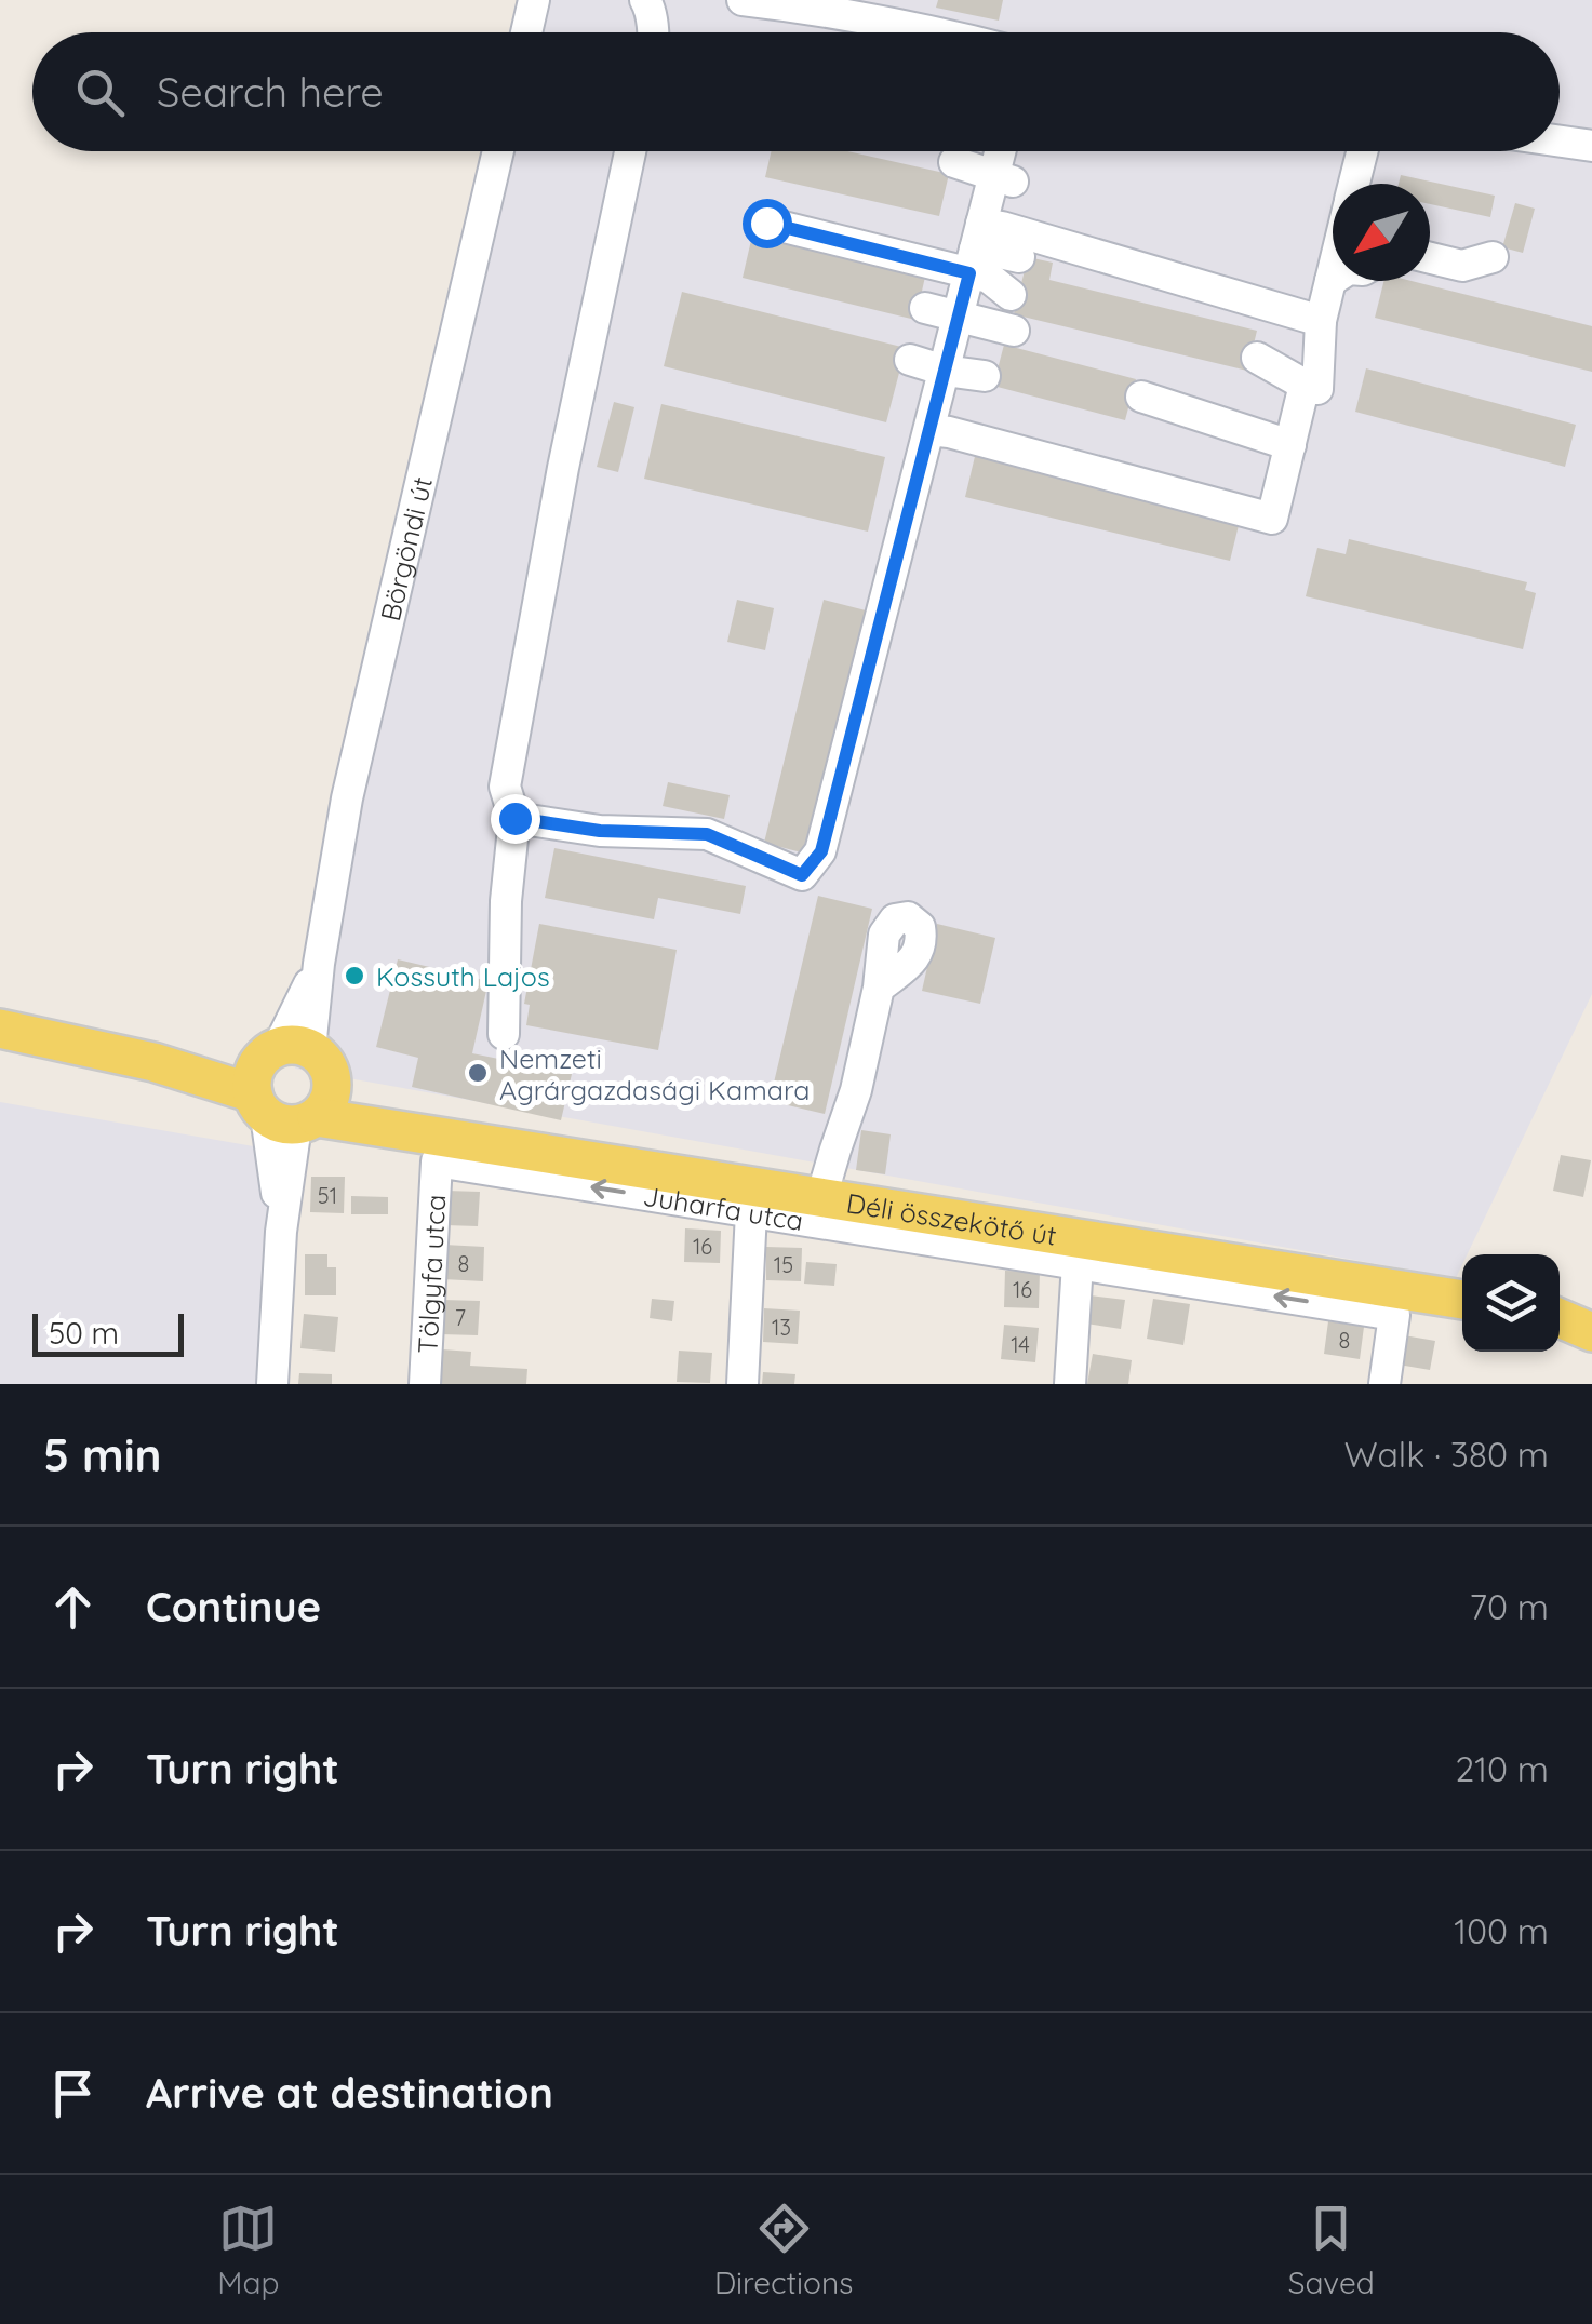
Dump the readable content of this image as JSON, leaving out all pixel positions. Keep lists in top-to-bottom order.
{
  "streets": {
    "main road": ["Déli összekötő út"],
    "street": ["Börgöndi út", "Juharfa utca", "Tölgyfa utca"]
  },
  "crossings": [
    ["Börgöndi út", "Déli összekötő út"],
    ["Juharfa utca", "Déli összekötő út"],
    ["Juharfa utca", "Tölgyfa utca"],
    ["Déli összekötő út", "Tölgyfa utca"]
  ],
  "one_way": ["Juharfa utca"],
  "places": ["Kossuth Lajos", "Nemzeti Agrárgazdasági Kamara"],
  "house_numbers": [
    "51",
    "16",
    "8",
    "15",
    "16",
    "7",
    "13",
    "8",
    "14"
  ],
  "scale_bar": "50 m",
  "north": "bottom left",
  "page": {
    "search": "Search here",
    "scale": "50 m",
    "heading": ["5 min", "Walk · 380 m"],
    "list": [
      ["Continue", "70 m"],
      ["Turn right", "210 m"],
      ["Turn right", "100 m"],
      "Arrive at destination"
    ],
    "nav": ["Map", "Directions", "Saved"]
  }
}
